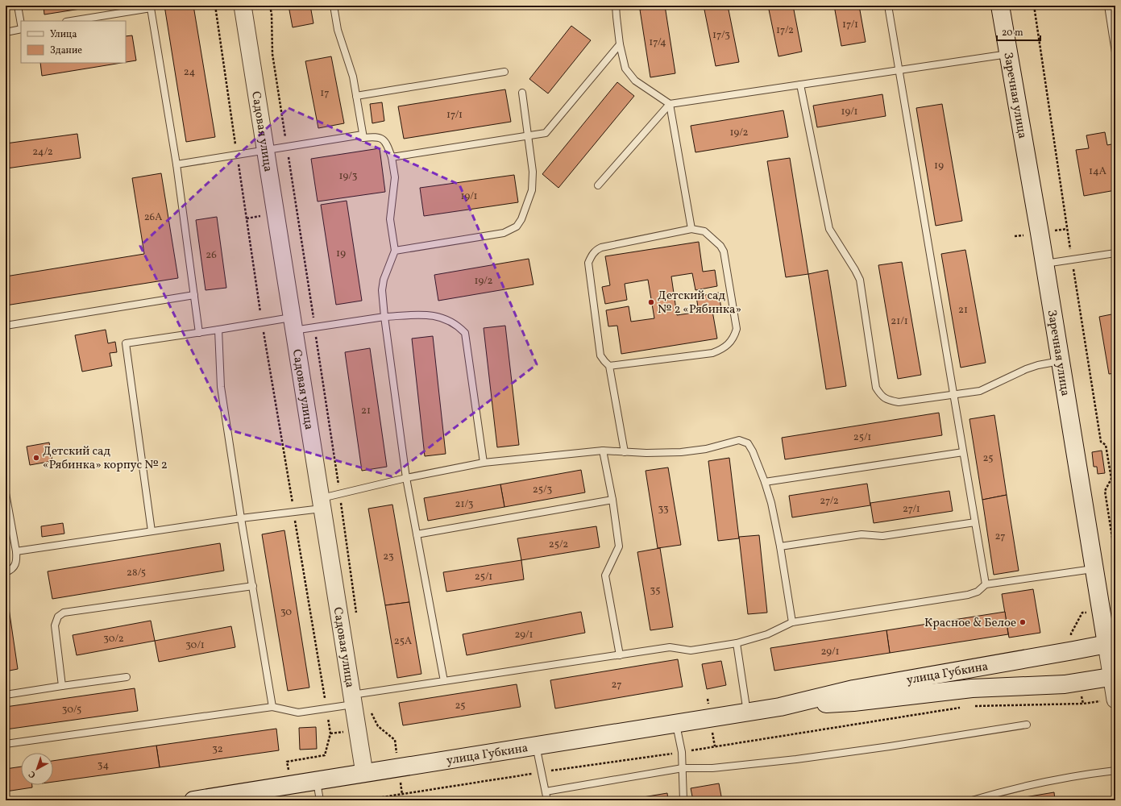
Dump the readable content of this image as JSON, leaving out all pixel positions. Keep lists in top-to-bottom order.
{
  "streets": {
    "main road": ["Заречная улица", "улица Губкина"],
    "street": ["Садовая улица"]
  },
  "crossings": [
    ["Заречная улица", "улица Губкина"],
    ["Садовая улица", "улица Губкина"]
  ],
  "places": ["Детский сад № 2 «Рябинка»", "Детский сад «Рябинка» корпус № 2", "Красное & Белое"],
  "house_numbers": [
    "17/1",
    "17/2",
    "17/3",
    "17/4",
    "24",
    "17",
    "19/1",
    "17/1",
    "19/2",
    "24/2",
    "19",
    "14А",
    "19/3",
    "19/1",
    "26А",
    "19",
    "26",
    "19/2",
    "21",
    "21/1",
    "21",
    "25/1",
    "25",
    "25/3",
    "27/2",
    "21/3",
    "33",
    "27/1",
    "27",
    "25/2",
    "23",
    "28/5",
    "25/1",
    "35",
    "30",
    "29/1",
    "30/2",
    "25А",
    "30/1",
    "29/1",
    "27",
    "25",
    "30/5",
    "32",
    "34"
  ],
  "legend": ["Улица", "Здание"],
  "scale_bar": "20 m",
  "north": "bottom left"
}
